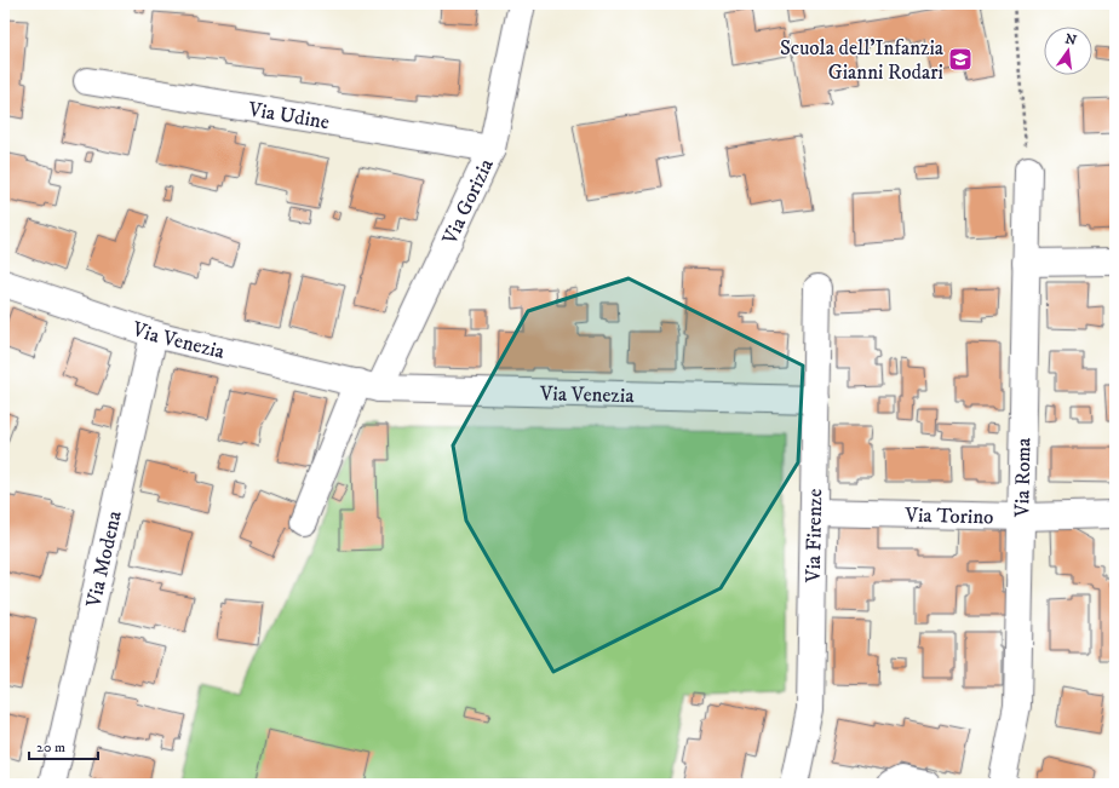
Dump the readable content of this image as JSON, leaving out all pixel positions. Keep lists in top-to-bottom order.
{
  "streets": {
    "street": [
      "Via Udine",
      "Via Gorizia",
      "Via Venezia",
      "Via Roma",
      "Via Torino",
      "Via Firenze",
      "Via Modena"
    ]
  },
  "crossings": [
    ["Via Udine", "Via Gorizia"],
    ["Via Gorizia", "Via Venezia"],
    ["Via Venezia", "Via Firenze"],
    ["Via Venezia", "Via Modena"],
    ["Via Roma", "Via Torino"],
    ["Via Torino", "Via Firenze"]
  ],
  "places": {
    "school or university": ["Scuola dell'Infanzia Gianni Rodari"]
  },
  "scale_bar": "20 m",
  "north": "top"
}
